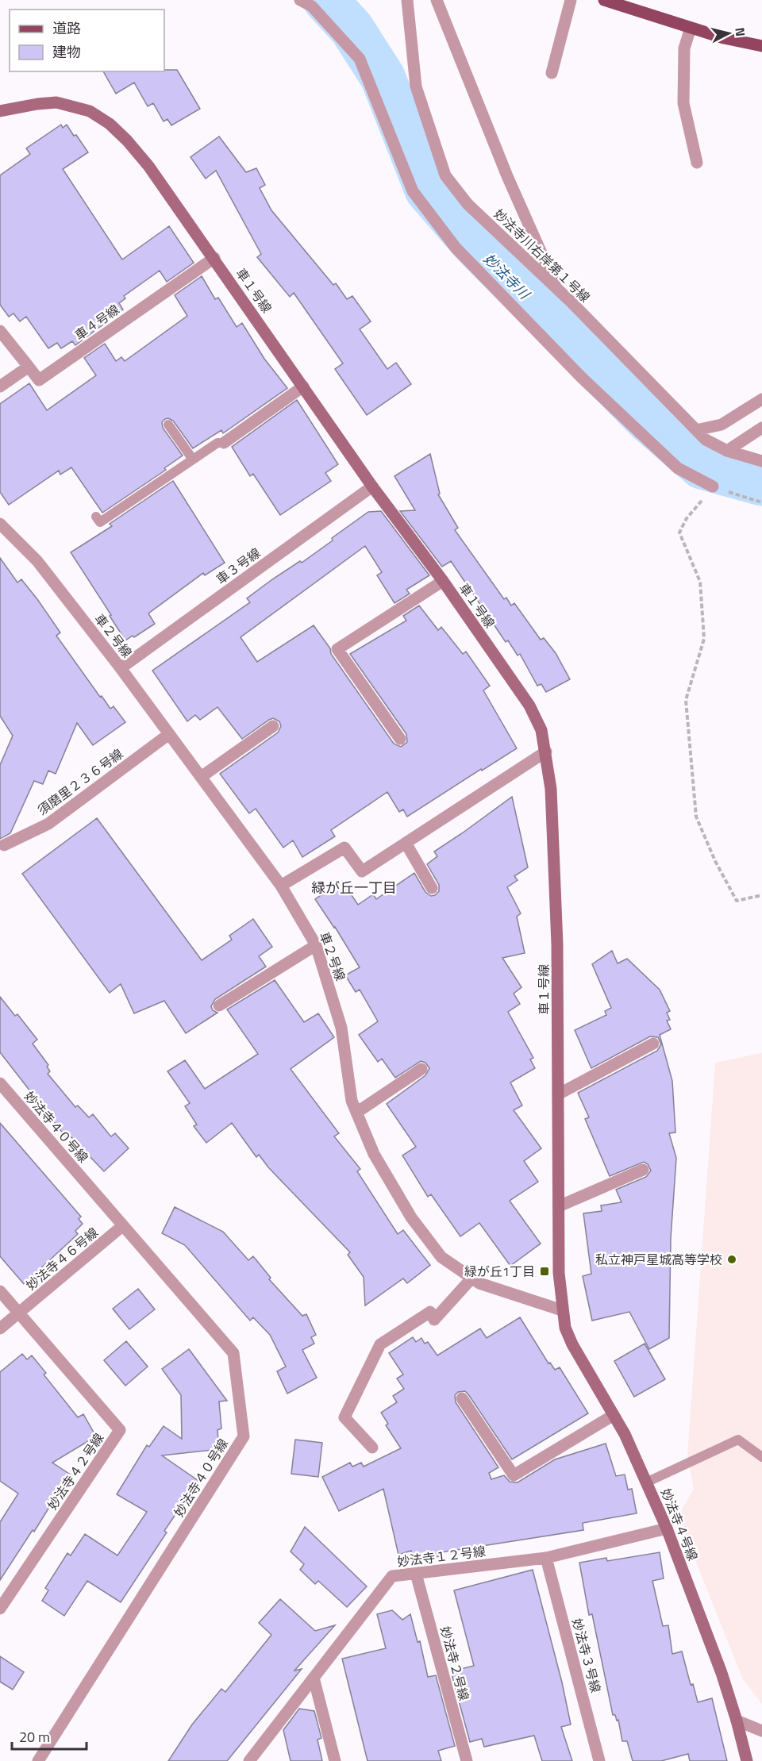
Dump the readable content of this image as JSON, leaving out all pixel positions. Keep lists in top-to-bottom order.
{
  "streets": {
    "street": [
      "妙法寺川右岸第１号線",
      "車１号線",
      "車４号線",
      "車３号線",
      "車２号線",
      "須磨里２３６号線",
      "妙法寺４０号線",
      "妙法寺４６号線",
      "妙法寺４２号線",
      "妙法寺４号線",
      "妙法寺１２号線",
      "妙法寺３号線",
      "妙法寺２号線"
    ]
  },
  "crossings": [
    ["車１号線", "車４号線"],
    ["車１号線", "車３号線"],
    ["車１号線", "車２号線"],
    ["車１号線", "妙法寺４号線"],
    ["車３号線", "車２号線"],
    ["車２号線", "須磨里２３６号線"],
    ["車２号線", "妙法寺４号線"],
    ["妙法寺４０号線", "妙法寺４６号線"],
    ["妙法寺４６号線", "妙法寺４２号線"],
    ["妙法寺４号線", "妙法寺１２号線"],
    ["妙法寺１２号線", "妙法寺３号線"],
    ["妙法寺１２号線", "妙法寺２号線"]
  ],
  "districts": ["緑が丘一丁目"],
  "water": ["妙法寺川"],
  "places": {
    "other": ["私立神戸星城高等学校"],
    "transit": ["緑が丘1丁目"]
  },
  "legend": ["道路", "建物"],
  "scale_bar": "20 m",
  "north": "right"
}
